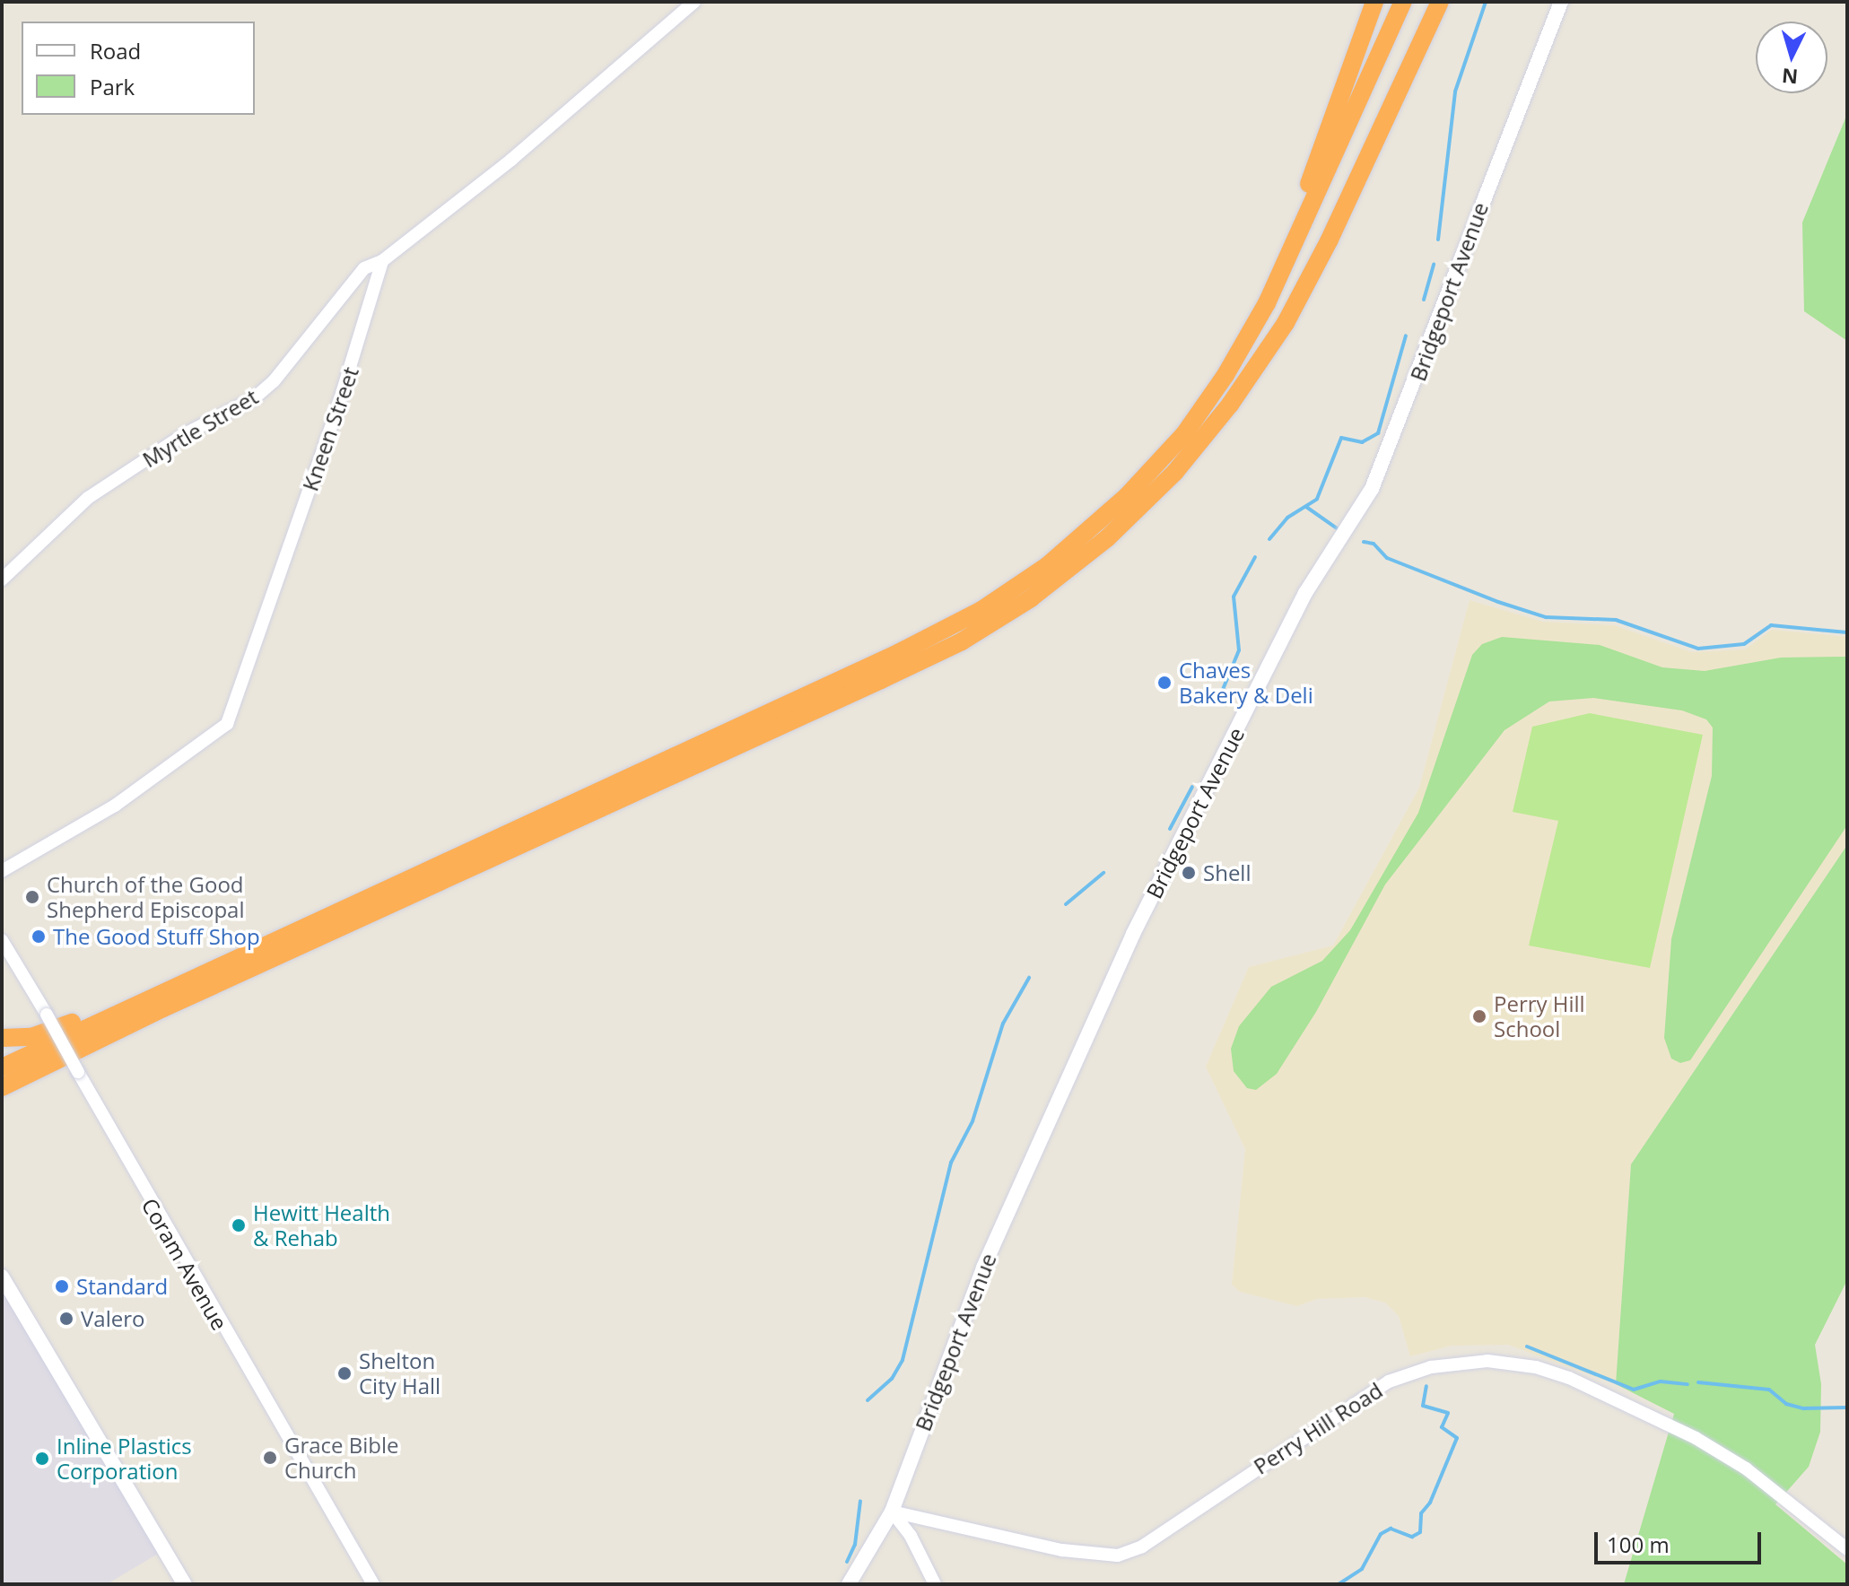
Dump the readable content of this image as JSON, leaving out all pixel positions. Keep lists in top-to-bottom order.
{
  "streets": {
    "main road": ["Bridgeport Avenue"],
    "street": [
      "Myrtle Street",
      "Kneen Street",
      "Coram Avenue",
      "Perry Hill Road"
    ]
  },
  "crossings": [
    ["Bridgeport Avenue", "Perry Hill Road"],
    ["Myrtle Street", "Kneen Street"]
  ],
  "places": [
    "Chaves Bakery & Deli",
    "Shell",
    "Church of the Good Shepherd Episcopal",
    "The Good Stuff Shop",
    "Perry Hill School",
    "Hewitt Health & Rehab",
    "Standard",
    "Valero",
    "Shelton City Hall",
    "Grace Bible Church",
    "Inline Plastics Corporation"
  ],
  "legend": ["Road", "Park"],
  "scale_bar": "100 m",
  "north": "bottom"
}
